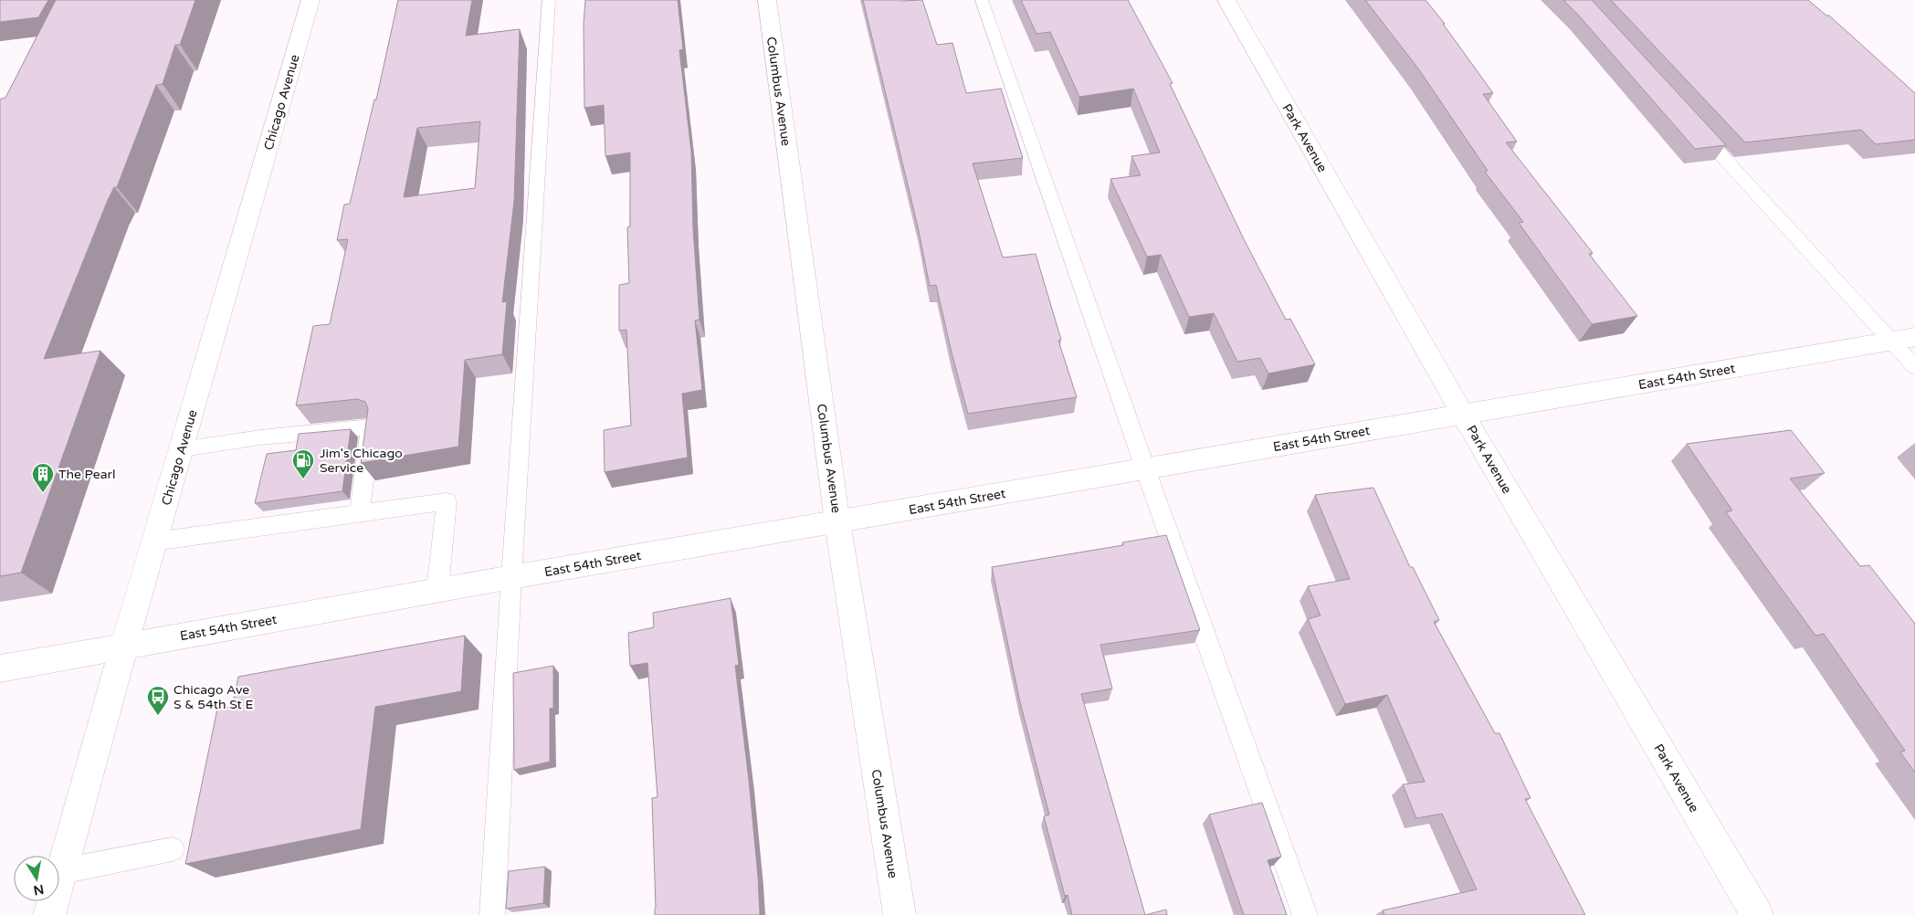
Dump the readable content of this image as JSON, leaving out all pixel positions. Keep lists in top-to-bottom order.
{
  "streets": {
    "street": [
      "Columbus Avenue",
      "Chicago Avenue",
      "Park Avenue",
      "East 54th Street"
    ]
  },
  "crossings": [
    ["Columbus Avenue", "East 54th Street"],
    ["Chicago Avenue", "East 54th Street"],
    ["Park Avenue", "East 54th Street"]
  ],
  "places": {
    "fuel station": ["Jim's Chicago Service"],
    "building": ["The Pearl"],
    "bus stop": ["Chicago Ave S & 54th St E"]
  },
  "north": "bottom"
}
